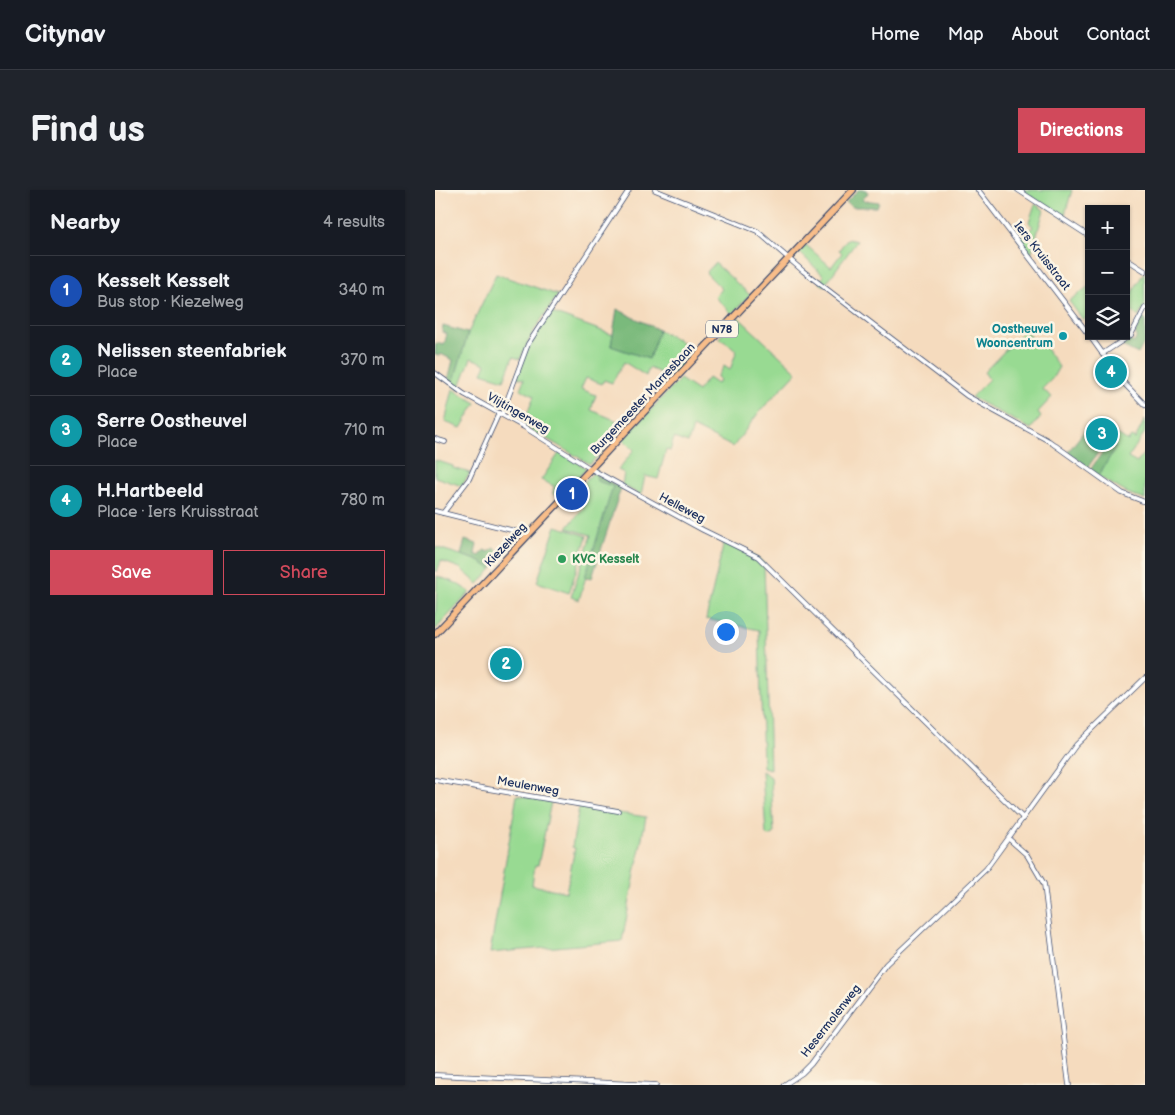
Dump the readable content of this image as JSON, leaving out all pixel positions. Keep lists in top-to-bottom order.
{
  "streets": {
    "main road": ["N78", "Burgemeester Marresbaan", "Kiezelweg"],
    "street": [
      "Iers Kruisstraat",
      "Vlijtingerweg",
      "Helleweg",
      "Meulenweg",
      "Hesermolenweg"
    ]
  },
  "crossings": [
    ["Burgemeester Marresbaan", "Vlijtingerweg"],
    ["Burgemeester Marresbaan", "Helleweg"],
    ["Burgemeester Marresbaan", "Kiezelweg"],
    ["Vlijtingerweg", "Helleweg"],
    ["Vlijtingerweg", "Kiezelweg"],
    ["Helleweg", "Kiezelweg"],
    ["Helleweg", "Hesermolenweg"]
  ],
  "places": ["Oostheuvel Wooncentrum", "KVC Kesselt"],
  "page": {
    "header": "Citynav",
    "nav": [
      "Home",
      "Map",
      "About",
      "Contact"
    ],
    "buttons": [
      "Directions",
      ["Save", "Share"]
    ],
    "title": "Find us",
    "heading": ["Nearby", "4 results"],
    "map_buttons": ["+", "−"],
    "list": [
      {
        "mark": "1",
        "name": "Kesselt Kesselt",
        "note": "Bus stop · Kiezelweg",
        "value": "340 m"
      },
      {
        "mark": "2",
        "name": "Nelissen steenfabriek",
        "note": "Place",
        "value": "370 m"
      },
      {
        "mark": "3",
        "name": "Serre Oostheuvel",
        "note": "Place",
        "value": "710 m"
      },
      {
        "mark": "4",
        "name": "H.Hartbeeld",
        "note": "Place · Iers Kruisstraat",
        "value": "780 m"
      }
    ],
    "pins": [
      "4",
      "3",
      "1",
      "2"
    ]
  }
}
